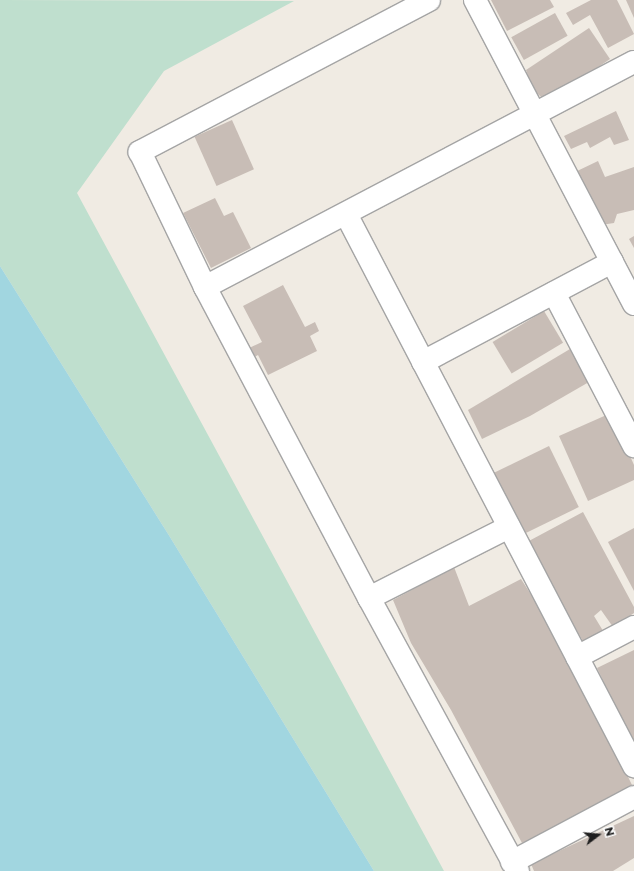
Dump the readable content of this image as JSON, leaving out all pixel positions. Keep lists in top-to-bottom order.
{
  "north": "right"
}
